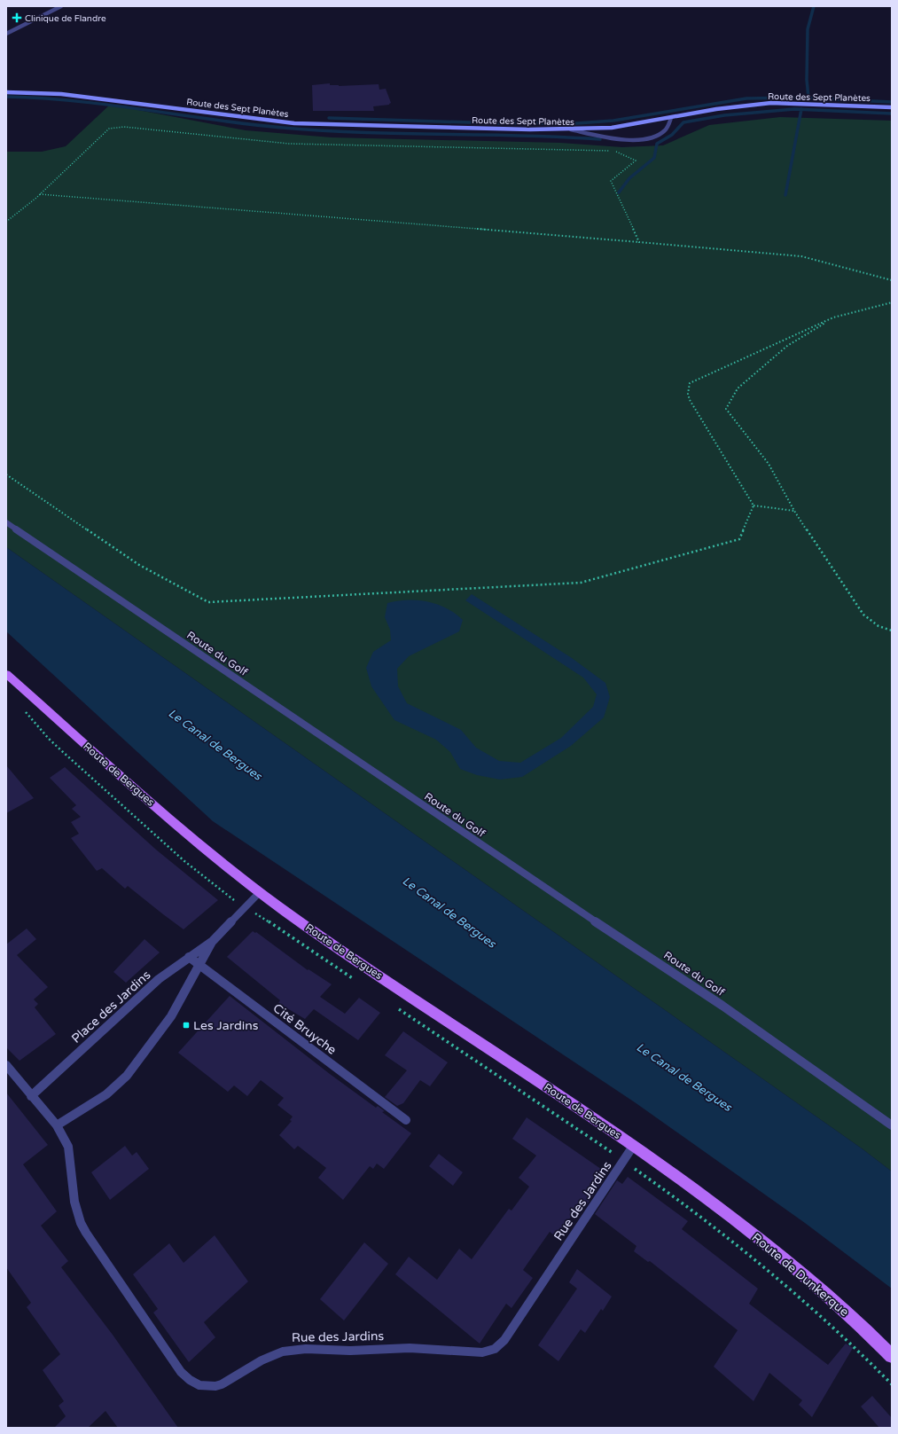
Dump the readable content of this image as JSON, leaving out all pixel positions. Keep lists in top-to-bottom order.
{
  "streets": {
    "main road": ["Route des Sept Planètes", "Route de Bergues", "Route de Dunkerque"],
    "street": [
      "Route du Golf",
      "Place des Jardins",
      "Cité Bruyche",
      "Rue des Jardins"
    ]
  },
  "crossings": [
    ["Route de Bergues", "Place des Jardins"],
    ["Route de Bergues", "Rue des Jardins"],
    ["Route de Bergues", "Route de Dunkerque"],
    ["Place des Jardins", "Cité Bruyche"],
    ["Place des Jardins", "Rue des Jardins"]
  ],
  "water": ["Le Canal de Bergues"],
  "places": {
    "health": ["Clinique de Flandre"],
    "transit": ["Les Jardins"]
  }
}
